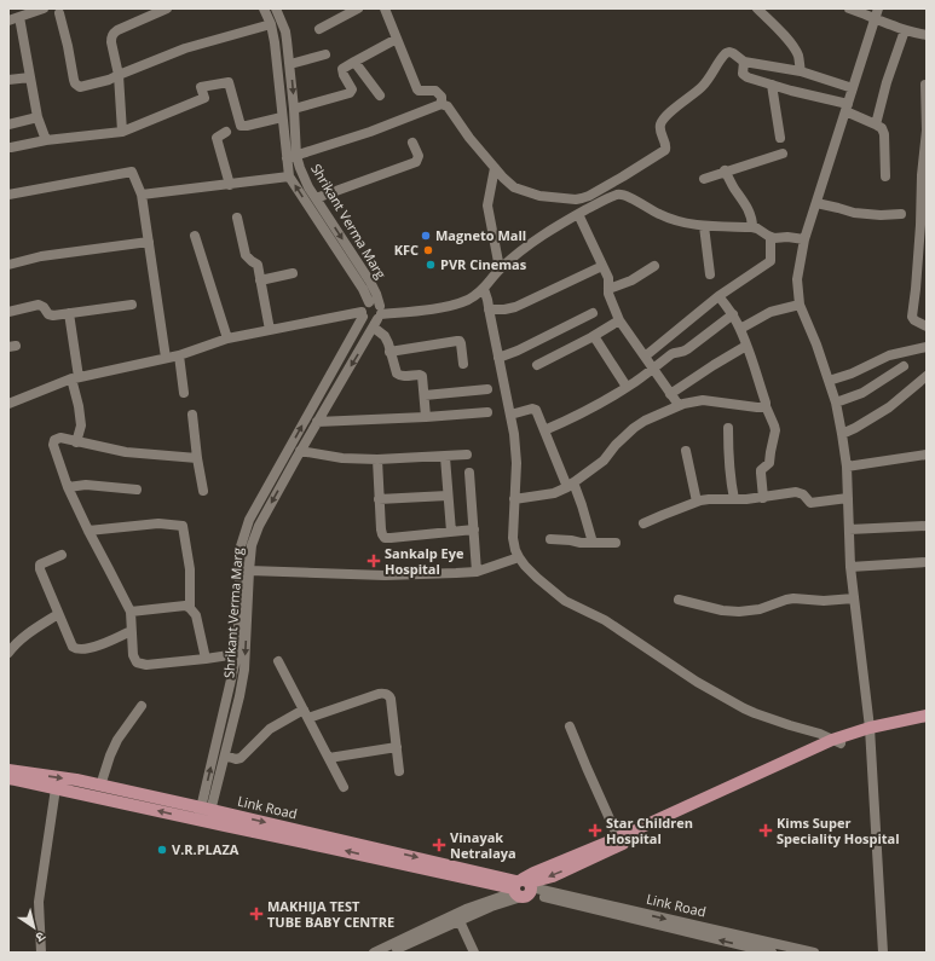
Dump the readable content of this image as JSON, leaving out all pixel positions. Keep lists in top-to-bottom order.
{
  "streets": {
    "main road": ["Link Road"],
    "street": ["Shrikant Verma Marg"]
  },
  "crossings": [
    ["Shrikant Verma Marg", "Link Road"]
  ],
  "places": {
    "other": [
      "Magneto Mall",
      "KFC",
      "PVR Cinemas",
      "V.R.PLAZA"
    ],
    "health": [
      "Sankalp Eye Hospital",
      "Star Children Hospital",
      "Kims Super Speciality Hospital",
      "Vinayak Netralaya",
      "MAKHIJA TEST TUBE BABY CENTRE"
    ]
  },
  "north": "bottom right"
}
